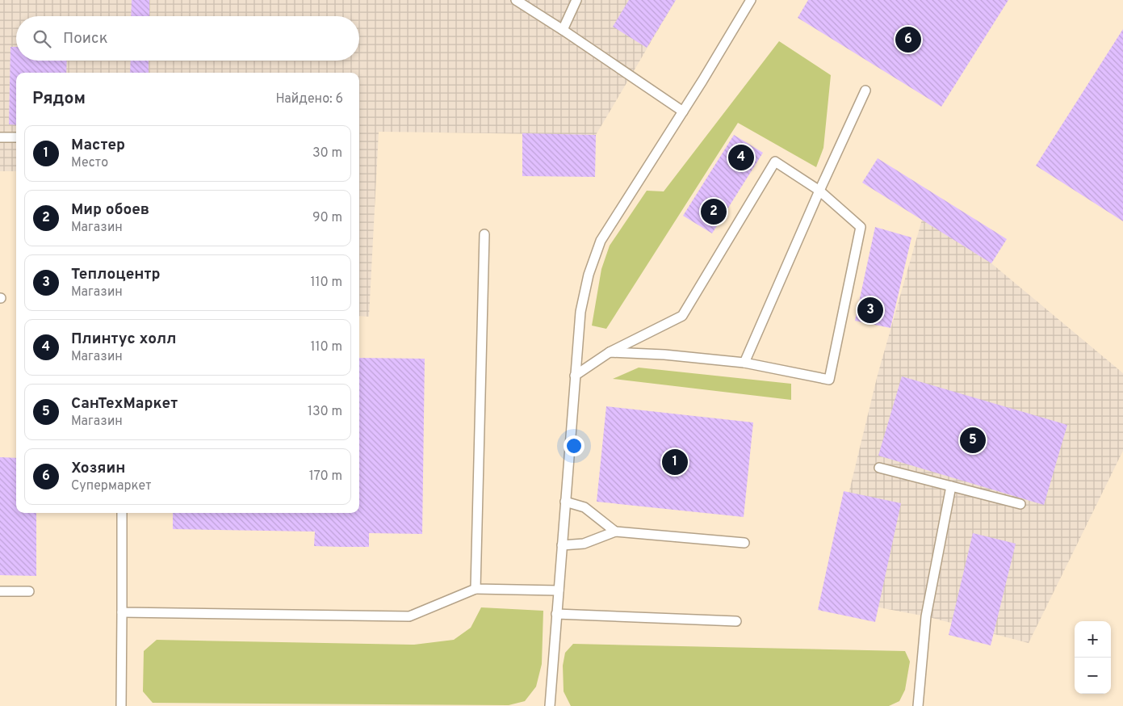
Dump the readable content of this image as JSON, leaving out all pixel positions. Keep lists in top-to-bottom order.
{
  "page": {
    "search": "Поиск",
    "pins": [
      "6",
      "4",
      "2",
      "3",
      "5",
      "1"
    ],
    "heading": ["Рядом", "Найдено: 6"],
    "list": [
      {
        "mark": "1",
        "name": "Мастер",
        "note": "Место",
        "value": "30 m"
      },
      {
        "mark": "2",
        "name": "Мир обоев",
        "note": "Магазин",
        "value": "90 m"
      },
      {
        "mark": "3",
        "name": "Теплоцентр",
        "note": "Магазин",
        "value": "110 m"
      },
      {
        "mark": "4",
        "name": "Плинтус холл",
        "note": "Магазин",
        "value": "110 m"
      },
      {
        "mark": "5",
        "name": "СанТехМаркет",
        "note": "Магазин",
        "value": "130 m"
      },
      {
        "mark": "6",
        "name": "Хозяин",
        "note": "Супермаркет",
        "value": "170 m"
      }
    ],
    "map_buttons": ["+", "−"]
  }
}
